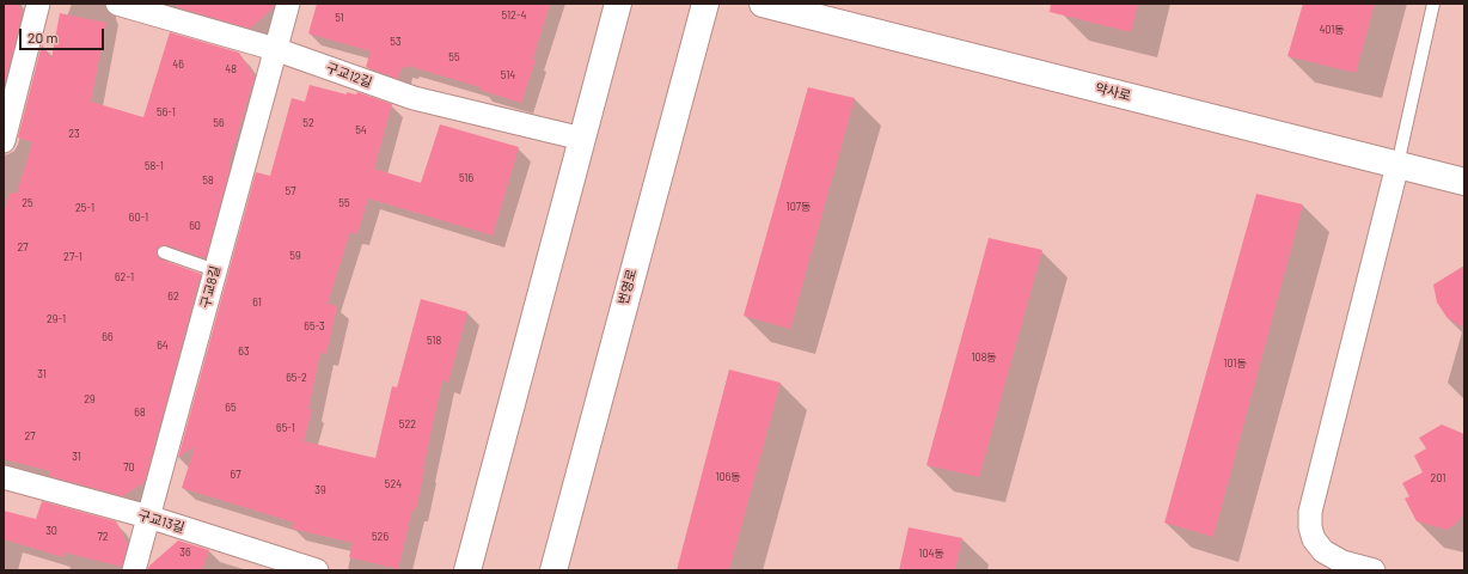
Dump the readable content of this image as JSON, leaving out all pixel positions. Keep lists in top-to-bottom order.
{
  "streets": {
    "main road": ["약사로", "번영로"],
    "street": ["구교12길", "구교8길", "구교13길"]
  },
  "crossings": [
    ["구교12길", "구교8길"],
    ["구교8길", "구교13길"]
  ],
  "house_numbers": [
    "512-4",
    "51",
    "401동",
    "53",
    "55",
    "46",
    "48",
    "514",
    "56-1",
    "56",
    "52",
    "54",
    "23",
    "58-1",
    "516",
    "58",
    "57",
    "25",
    "55",
    "107동",
    "25-1",
    "60-1",
    "60",
    "27",
    "59",
    "27-1",
    "62-1",
    "62",
    "61",
    "29-1",
    "65-3",
    "66",
    "518",
    "64",
    "63",
    "108동",
    "101동",
    "31",
    "65-2",
    "29",
    "65",
    "68",
    "522",
    "65-1",
    "27",
    "31",
    "70",
    "67",
    "106동",
    "201",
    "524",
    "39",
    "30",
    "72",
    "526",
    "36",
    "104동"
  ],
  "scale_bar": "20 m"
}
